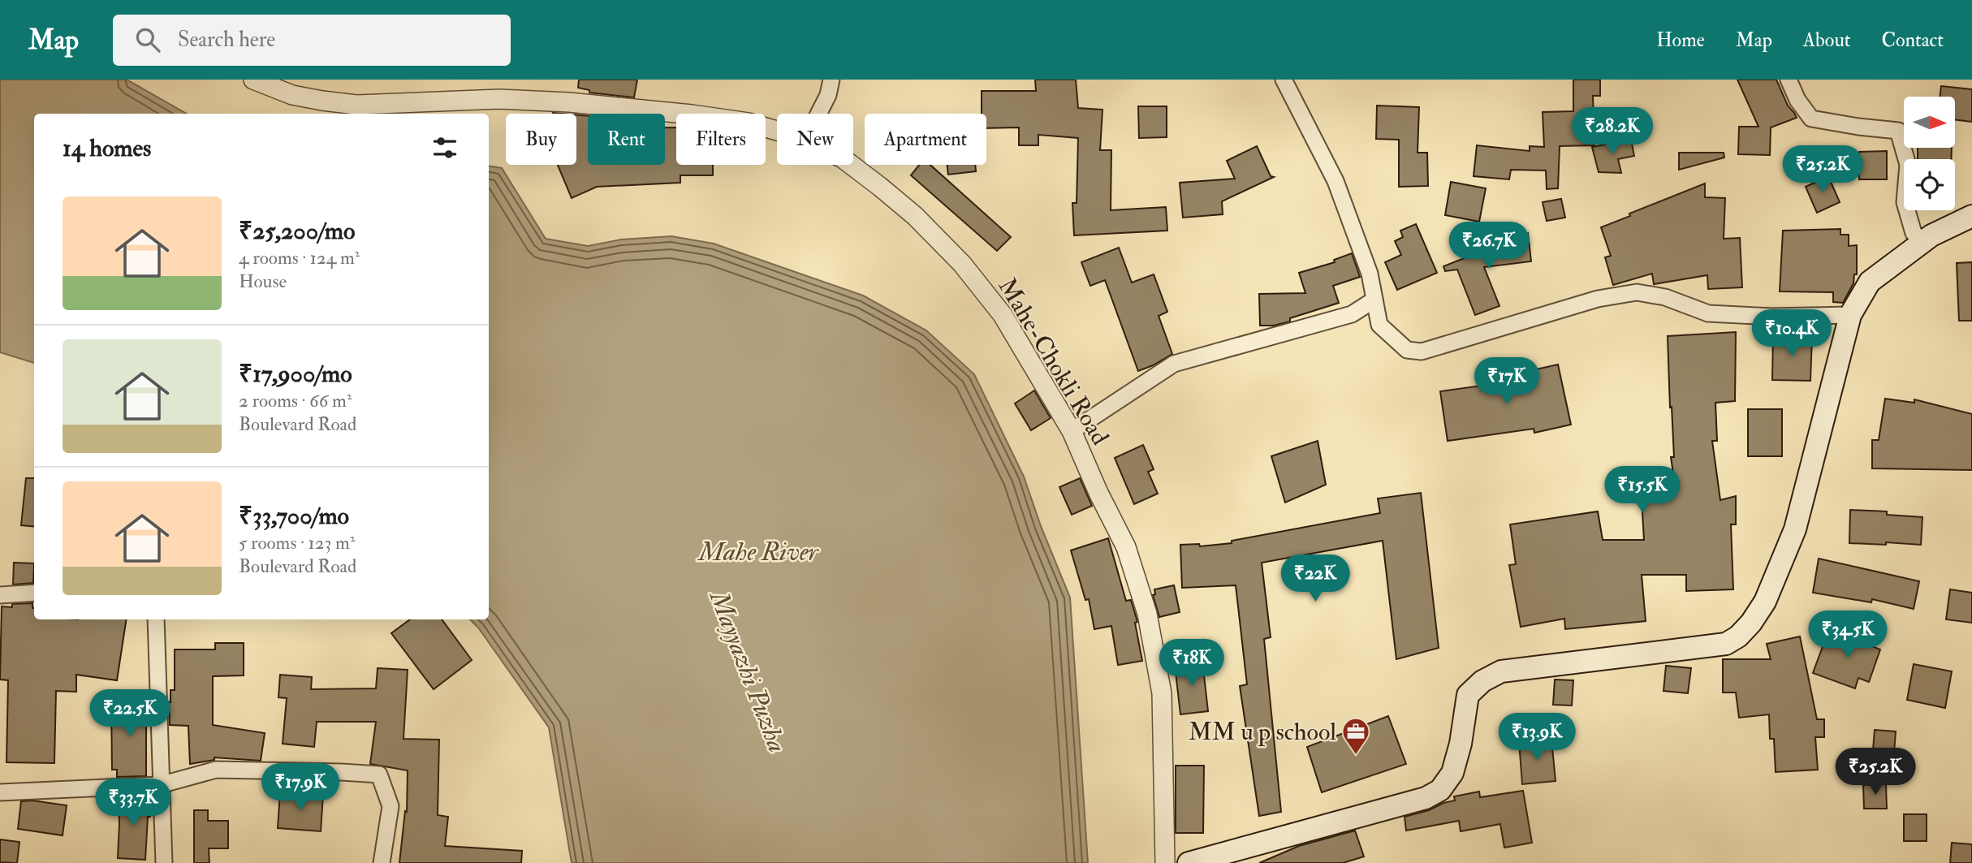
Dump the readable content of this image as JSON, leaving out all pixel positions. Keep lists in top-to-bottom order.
{
  "streets": {
    "street": ["Mahe-Chokli Road"]
  },
  "water": ["Mahe River", "Mayyazhi Puzha"],
  "places": {
    "office": ["MM u p school"]
  },
  "north": "right",
  "page": {
    "header": "Map",
    "search": "Search here",
    "nav": [
      "Home",
      "Map",
      "About",
      "Contact"
    ],
    "price": [
      "₹28.2K",
      "₹25.2K",
      "₹26.7K",
      "₹10.4K",
      "₹17K",
      "₹15.5K",
      "₹22K",
      "₹34.5K",
      "₹18K",
      "₹22.5K",
      "₹13.9K",
      "₹25.2K",
      "₹17.9K",
      "₹33.7K"
    ],
    "chip": [
      "Buy",
      "Rent",
      "Filters",
      "New",
      "Apartment"
    ],
    "heading": "14 homes",
    "list": [
      {
        "name": "₹25,200/mo",
        "note": "4 rooms · 124 m² · House"
      },
      {
        "name": "₹17,900/mo",
        "note": "2 rooms · 66 m² · Boulevard Road"
      },
      {
        "name": "₹33,700/mo",
        "note": "5 rooms · 123 m² · Boulevard Road"
      }
    ]
  }
}
